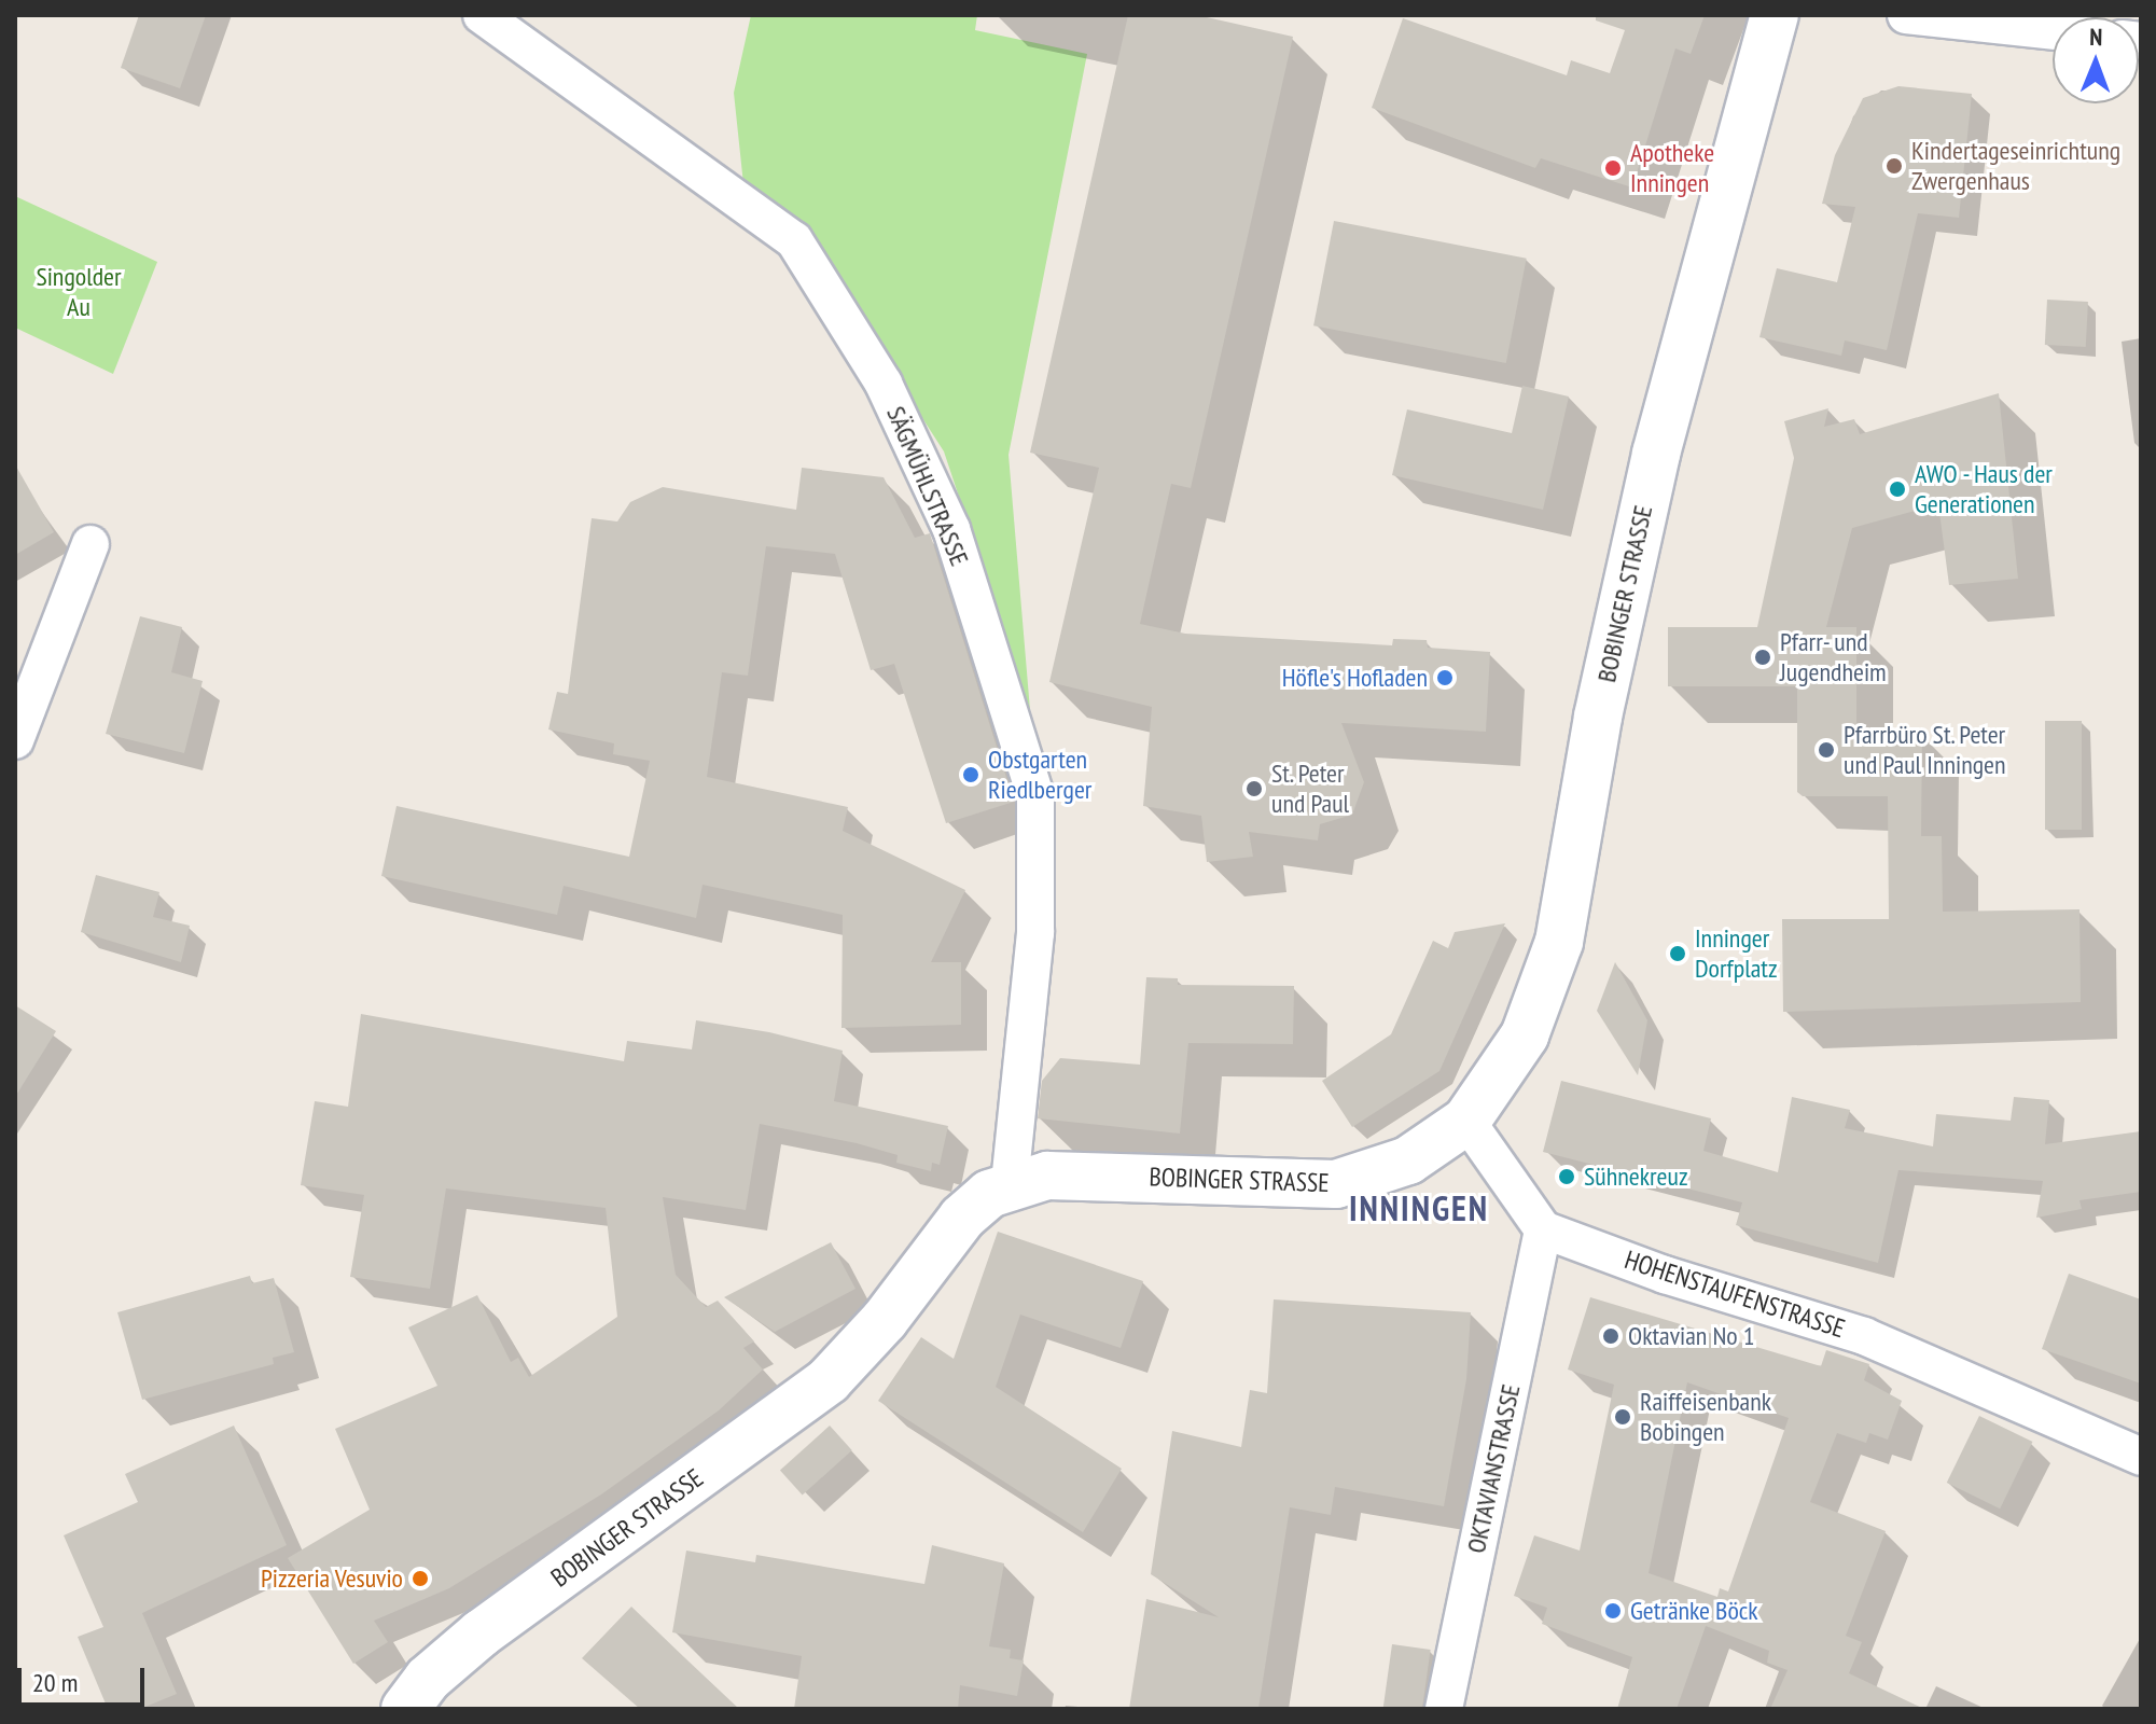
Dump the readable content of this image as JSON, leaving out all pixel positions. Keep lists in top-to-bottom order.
{
  "streets": {
    "main road": ["BOBINGER STRASSE"],
    "street": ["SÄGMÜHLSTRASSE", "HOHENSTAUFENSTRASSE", "OKTAVIANSTRASSE"]
  },
  "crossings": [
    ["SÄGMÜHLSTRASSE", "BOBINGER STRASSE"],
    ["HOHENSTAUFENSTRASSE", "OKTAVIANSTRASSE"]
  ],
  "districts": ["INNINGEN"],
  "parks": ["Singolder Au"],
  "places": [
    "Kindertageseinrichtung Zwergenhaus",
    "Apotheke Inningen",
    "AWO - Haus der Generationen",
    "Pfarr- und Jugendheim",
    "Höfle's Hofladen",
    "Pfarrbüro St. Peter und Paul Inningen",
    "Obstgarten Riedlberger",
    "St. Peter und Paul",
    "Inninger Dorfplatz",
    "Sühnekreuz",
    "Oktavian No 1",
    "Raiffeisenbank Bobingen",
    "Pizzeria Vesuvio",
    "Getränke Böck"
  ],
  "scale_bar": "20 m",
  "north": "top"
}
